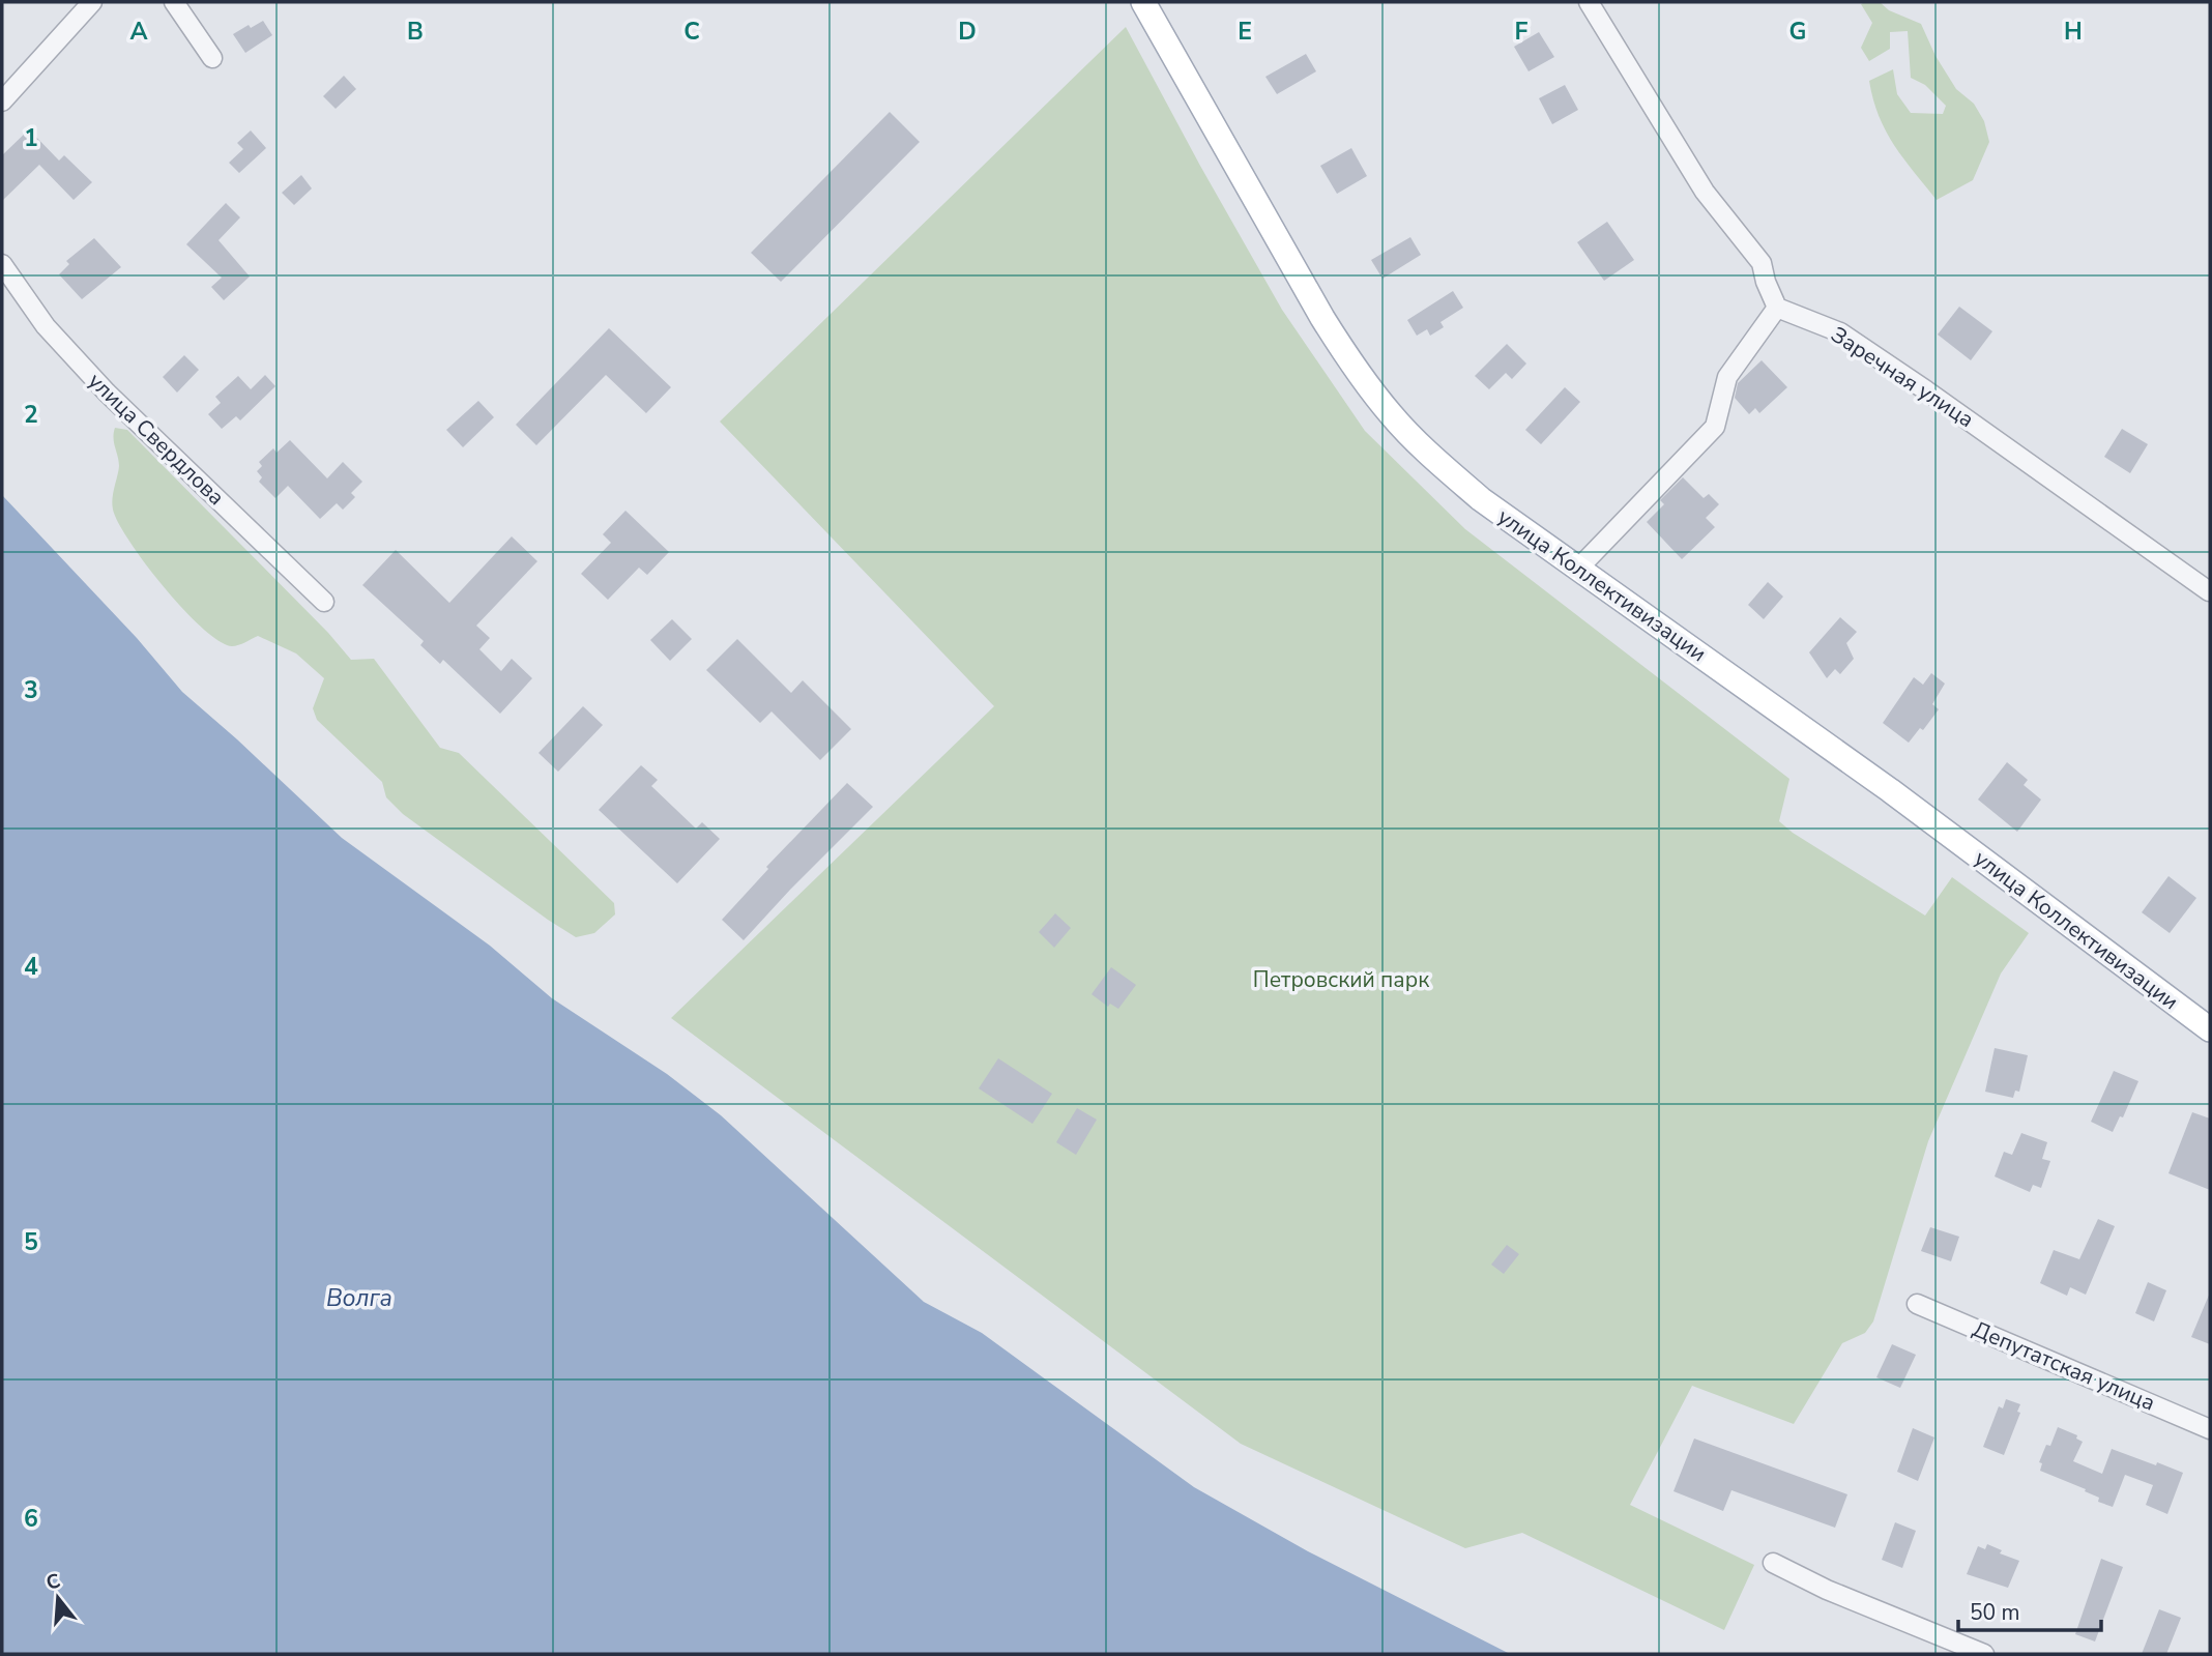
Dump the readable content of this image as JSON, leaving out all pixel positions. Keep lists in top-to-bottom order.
{
  "streets": {
    "main road": ["улица Коллективизации"],
    "street": ["Заречная улица", "улица Свердлова", "Депутатская улица"]
  },
  "water": ["Волга"],
  "parks": ["Петровский парк"],
  "scale_bar": "50 m",
  "north": "top",
  "grid": {
    "columns": [
      "A",
      "B",
      "C",
      "D",
      "E",
      "F",
      "G",
      "H"
    ],
    "rows": [
      "1",
      "2",
      "3",
      "4",
      "5",
      "6"
    ]
  }
}
